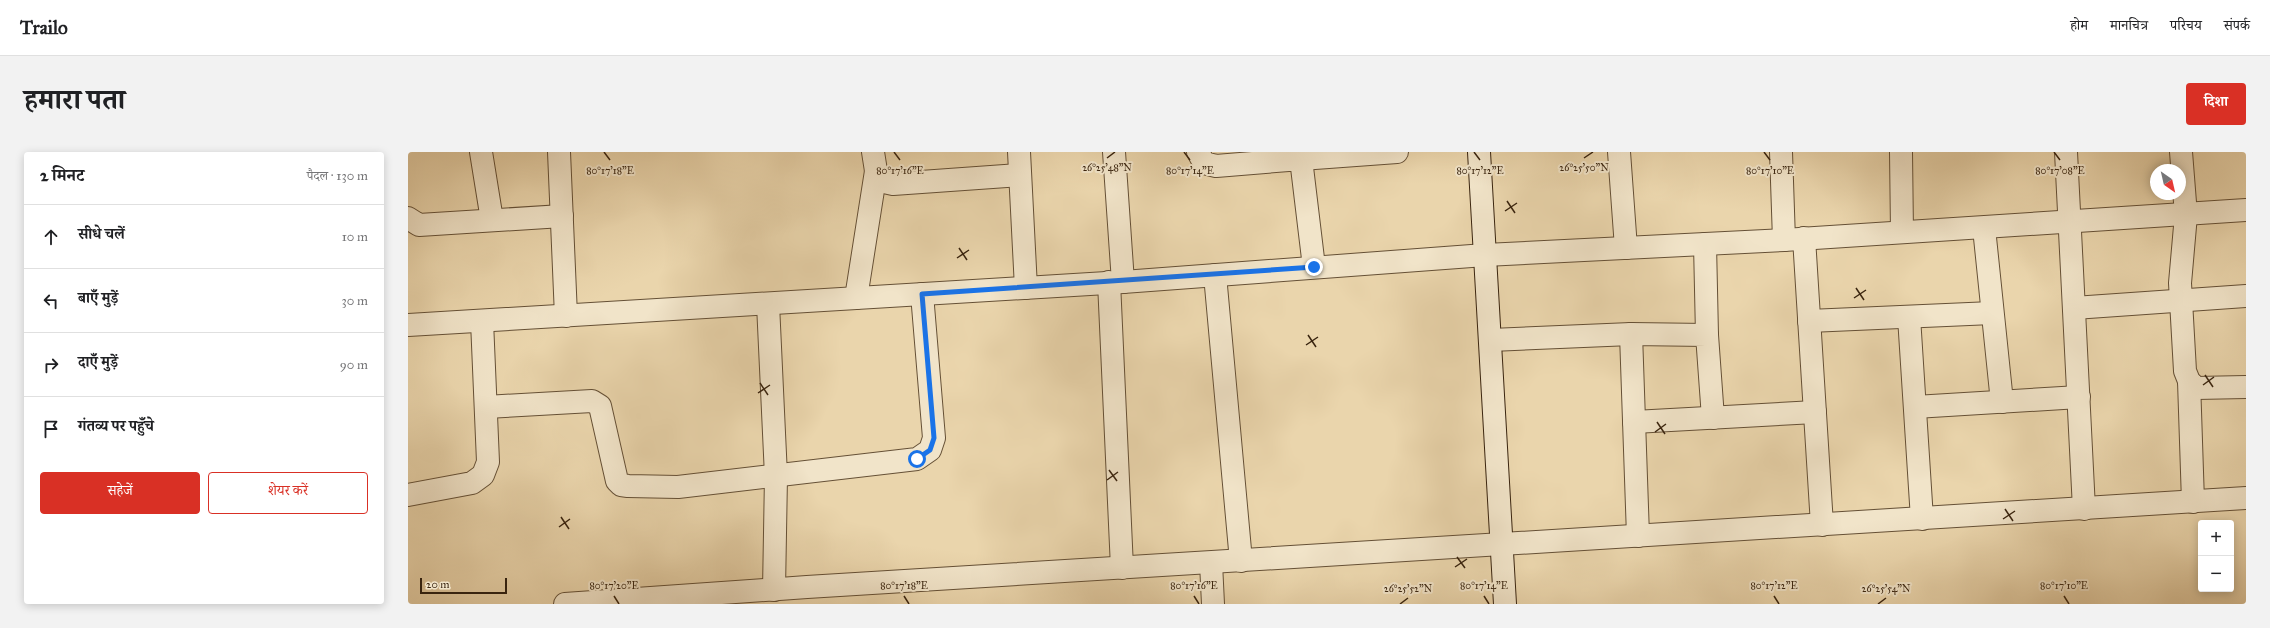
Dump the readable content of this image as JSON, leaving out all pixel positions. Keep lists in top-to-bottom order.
{
  "scale_bar": "20 m",
  "north": "bottom right",
  "page": {
    "header": "Trailo",
    "nav": [
      "होम",
      "मानचित्र",
      "परिचय",
      "संपर्क"
    ],
    "title": "हमारा पता",
    "buttons": [
      "दिशा",
      ["सहेजें", "शेयर करें"]
    ],
    "heading": ["2 मिनट", "पैदल · 130 m"],
    "list": [
      ["सीधे चलें", "10 m"],
      ["बाएँ मुड़ें", "30 m"],
      ["दाएँ मुड़ें", "90 m"],
      "गंतव्य पर पहुँचे"
    ],
    "map_buttons": ["+", "−"],
    "scale": "20 m"
  },
  "coordinates": [
    "26°25'48\"N",
    "26°25'50\"N",
    "80°17'18\"E",
    "80°17'16\"E",
    "80°17'14\"E",
    "80°17'10\"E",
    "80°17'08\"E",
    "80°17'12\"E",
    "80°17'20\"E",
    "26°25'52\"N",
    "26°25'54\"N"
  ]
}
